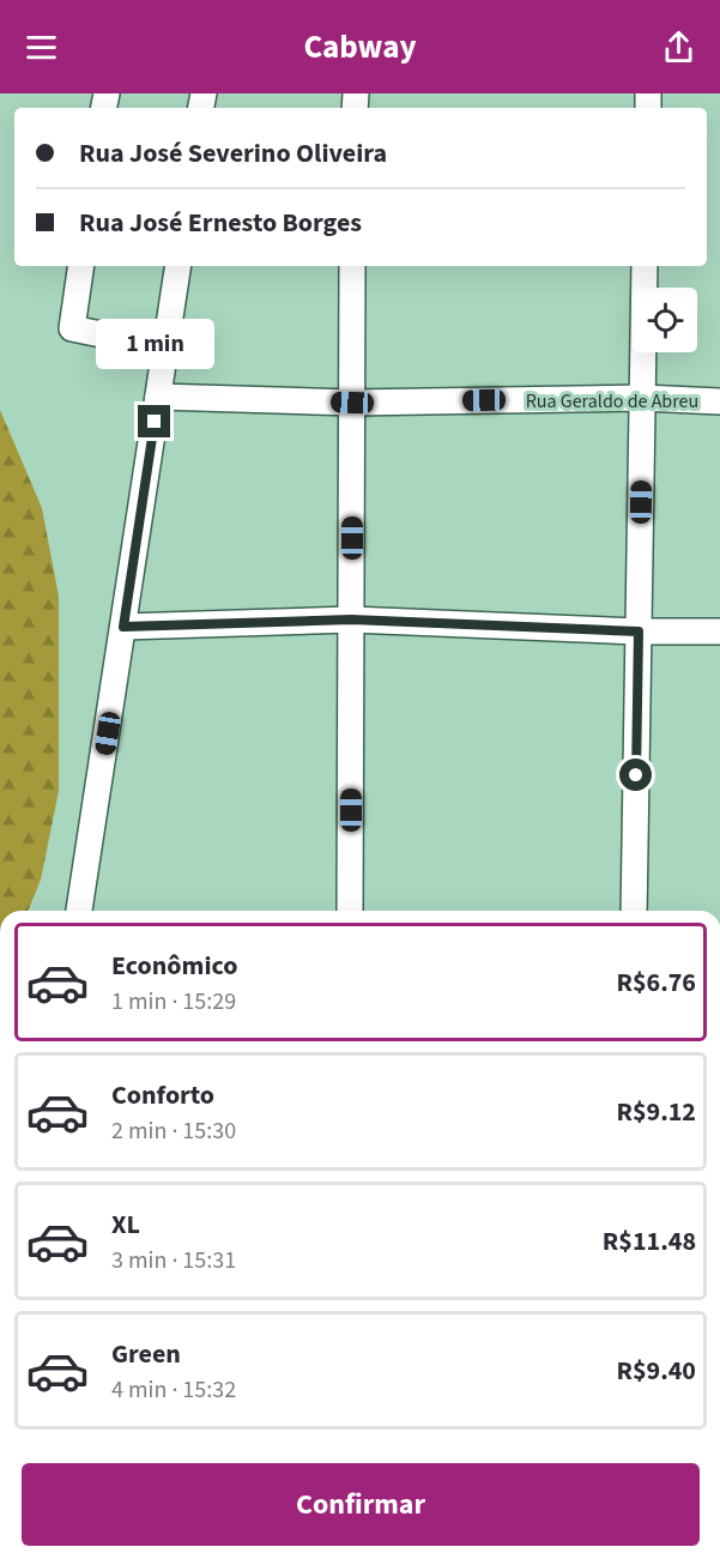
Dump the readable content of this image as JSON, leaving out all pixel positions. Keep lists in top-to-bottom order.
{
  "streets": {
    "street": ["Rua Geraldo de Abreu"]
  },
  "page": {
    "header": "Cabway",
    "banner": ["Rua José Severino Oliveira", "Rua José Ernesto Borges"],
    "bubble": "1 min",
    "list": [
      {
        "name": "Econômico",
        "note": "1 min · 15:29",
        "value": "R$6.76"
      },
      {
        "name": "Conforto",
        "note": "2 min · 15:30",
        "value": "R$9.12"
      },
      {
        "name": "XL",
        "note": "3 min · 15:31",
        "value": "R$11.48"
      },
      {
        "name": "Green",
        "note": "4 min · 15:32",
        "value": "R$9.40"
      }
    ],
    "buttons": "Confirmar"
  }
}
